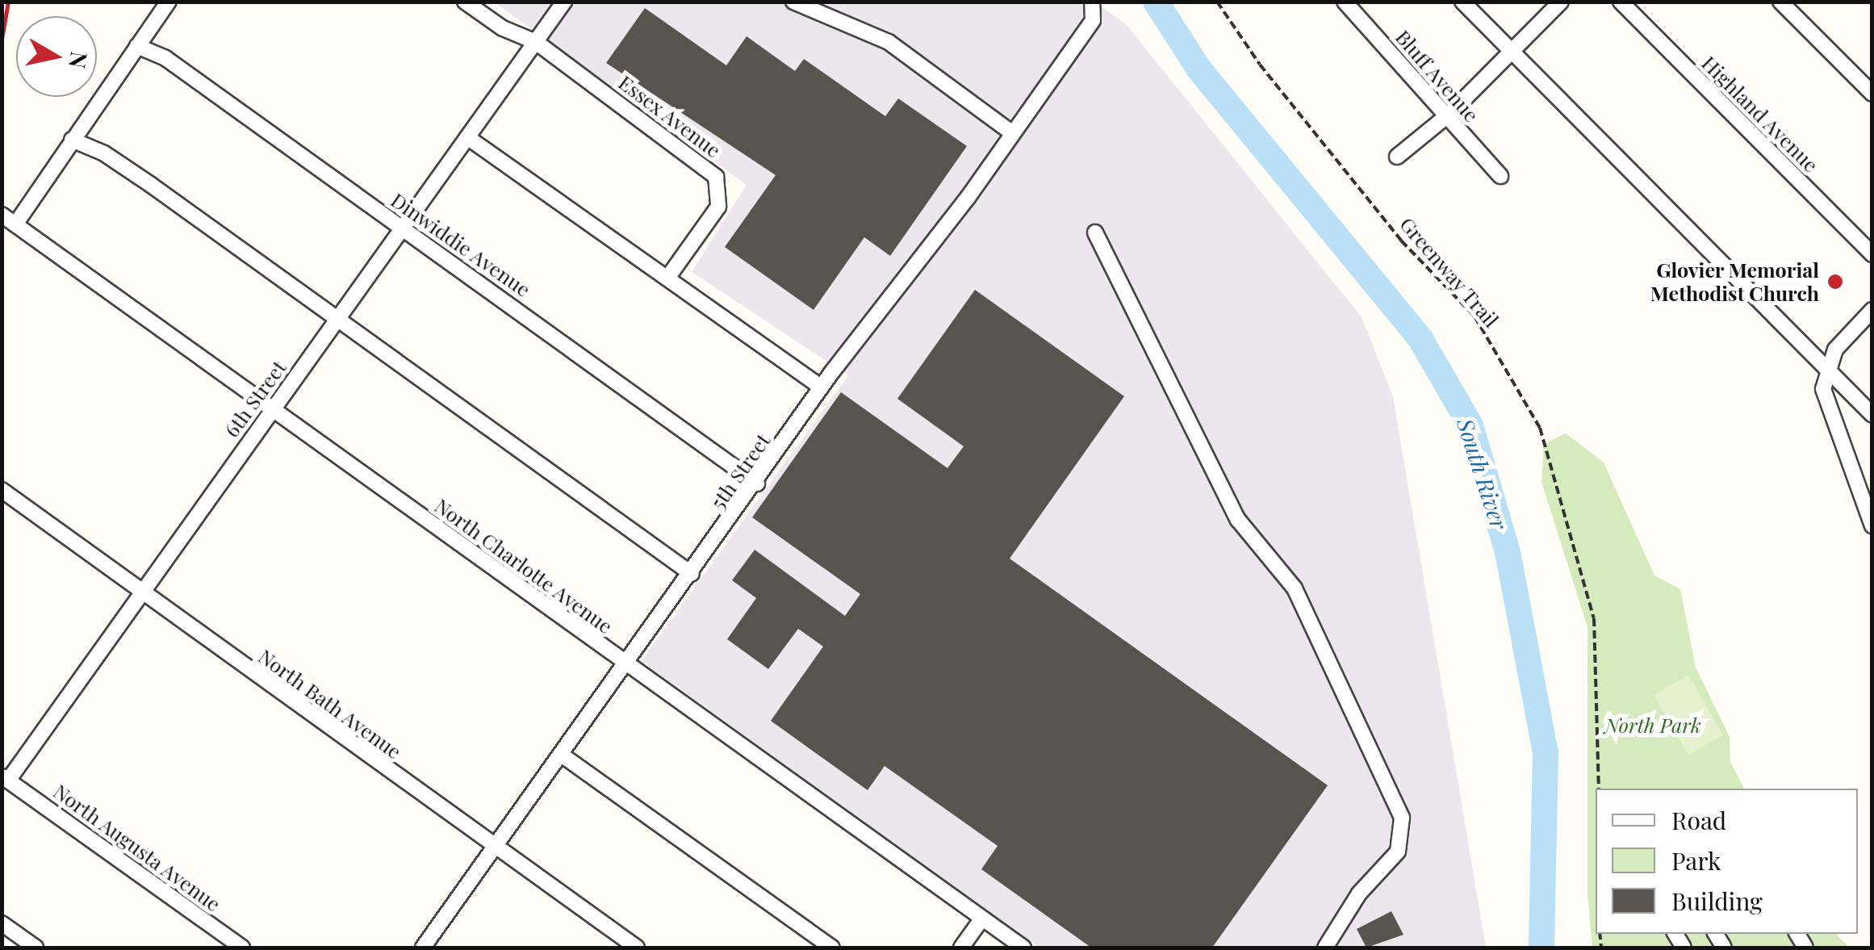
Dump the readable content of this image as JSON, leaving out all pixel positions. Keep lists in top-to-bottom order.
{
  "streets": {
    "street": [
      "Bluff Avenue",
      "Highland Avenue",
      "Essex Avenue",
      "Dinwiddie Avenue",
      "6th Street",
      "5th Street",
      "North Charlotte Avenue",
      "North Bath Avenue",
      "North Augusta Avenue"
    ],
    "path": ["Greenway Trail"]
  },
  "crossings": [
    ["Essex Avenue", "6th Street"],
    ["Dinwiddie Avenue", "6th Street"],
    ["Dinwiddie Avenue", "5th Street"],
    ["6th Street", "North Charlotte Avenue"],
    ["6th Street", "North Bath Avenue"],
    ["6th Street", "North Augusta Avenue"],
    ["5th Street", "North Charlotte Avenue"],
    ["5th Street", "North Bath Avenue"]
  ],
  "water": ["South River"],
  "parks": ["North Park"],
  "places": ["Glovier Memorial Methodist Church"],
  "legend": ["Road", "Park", "Building"],
  "north": "right"
}
